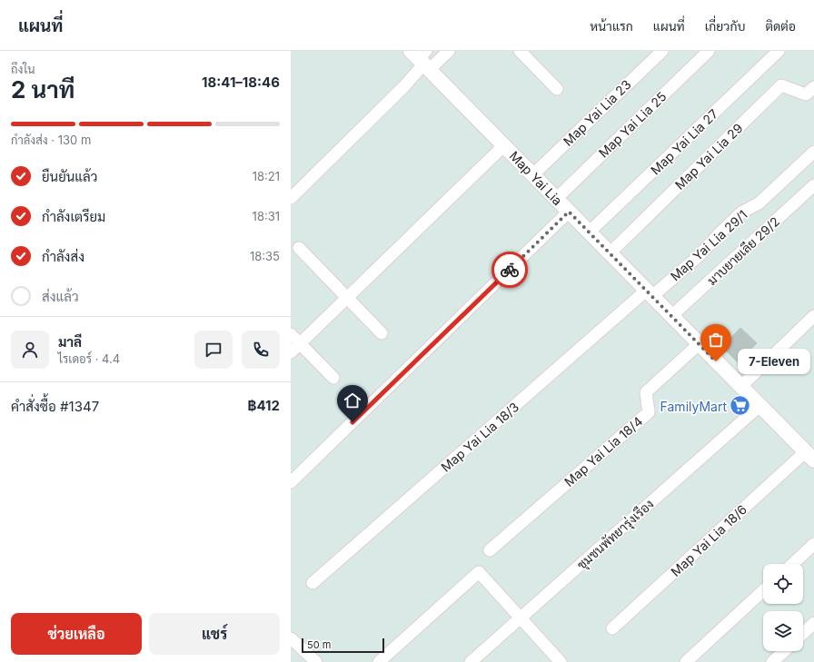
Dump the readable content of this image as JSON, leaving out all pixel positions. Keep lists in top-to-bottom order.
{
  "streets": {
    "street": [
      "Map Yai Lia 23",
      "Map Yai Lia 25",
      "Map Yai Lia 27",
      "Map Yai Lia 29",
      "Map Yai Lia",
      "Map Yai Lia 29/1",
      "มาบยายเลีย 29/2",
      "Map Yai Lia 18/3",
      "Map Yai Lia 18/4",
      "ชุมชนพัทยารุ่งเรือง",
      "Map Yai Lia 18/6"
    ]
  },
  "crossings": [
    ["Map Yai Lia 23", "Map Yai Lia"],
    ["Map Yai Lia 25", "Map Yai Lia"],
    ["Map Yai Lia 27", "Map Yai Lia"],
    ["Map Yai Lia 29", "Map Yai Lia"],
    ["Map Yai Lia", "Map Yai Lia 29/1"],
    ["Map Yai Lia", "มาบยายเลีย 29/2"],
    ["Map Yai Lia", "Map Yai Lia 18/3"],
    ["Map Yai Lia", "Map Yai Lia 18/4"],
    ["Map Yai Lia", "ชุมชนพัทยารุ่งเรือง"],
    ["Map Yai Lia", "Map Yai Lia 18/6"],
    ["Map Yai Lia 29/1", "Map Yai Lia 18/3"]
  ],
  "places": {
    "other": ["7-Eleven"],
    "supermarket": ["FamilyMart"]
  },
  "scale_bar": "50 m",
  "page": {
    "header": "แผนที่",
    "nav": [
      "หน้าแรก",
      "แผนที่",
      "เกี่ยวกับ",
      "ติดต่อ"
    ],
    "heading": ["2 นาที", "ถึงใน", "18:41–18:46"],
    "panel": [
      "มาลี",
      "ไรเดอร์ · 4.4",
      "คำสั่งซื้อ #1347",
      "฿412"
    ],
    "bar": "กำลังส่ง · 130 m",
    "list": [
      ["ยืนยันแล้ว", "18:21"],
      ["กำลังเตรียม", "18:31"],
      ["กำลังส่ง", "18:35"],
      "ส่งแล้ว"
    ],
    "bubble": "7-Eleven",
    "buttons": ["ช่วยเหลือ", "แชร์"],
    "scale": "50 m"
  }
}
